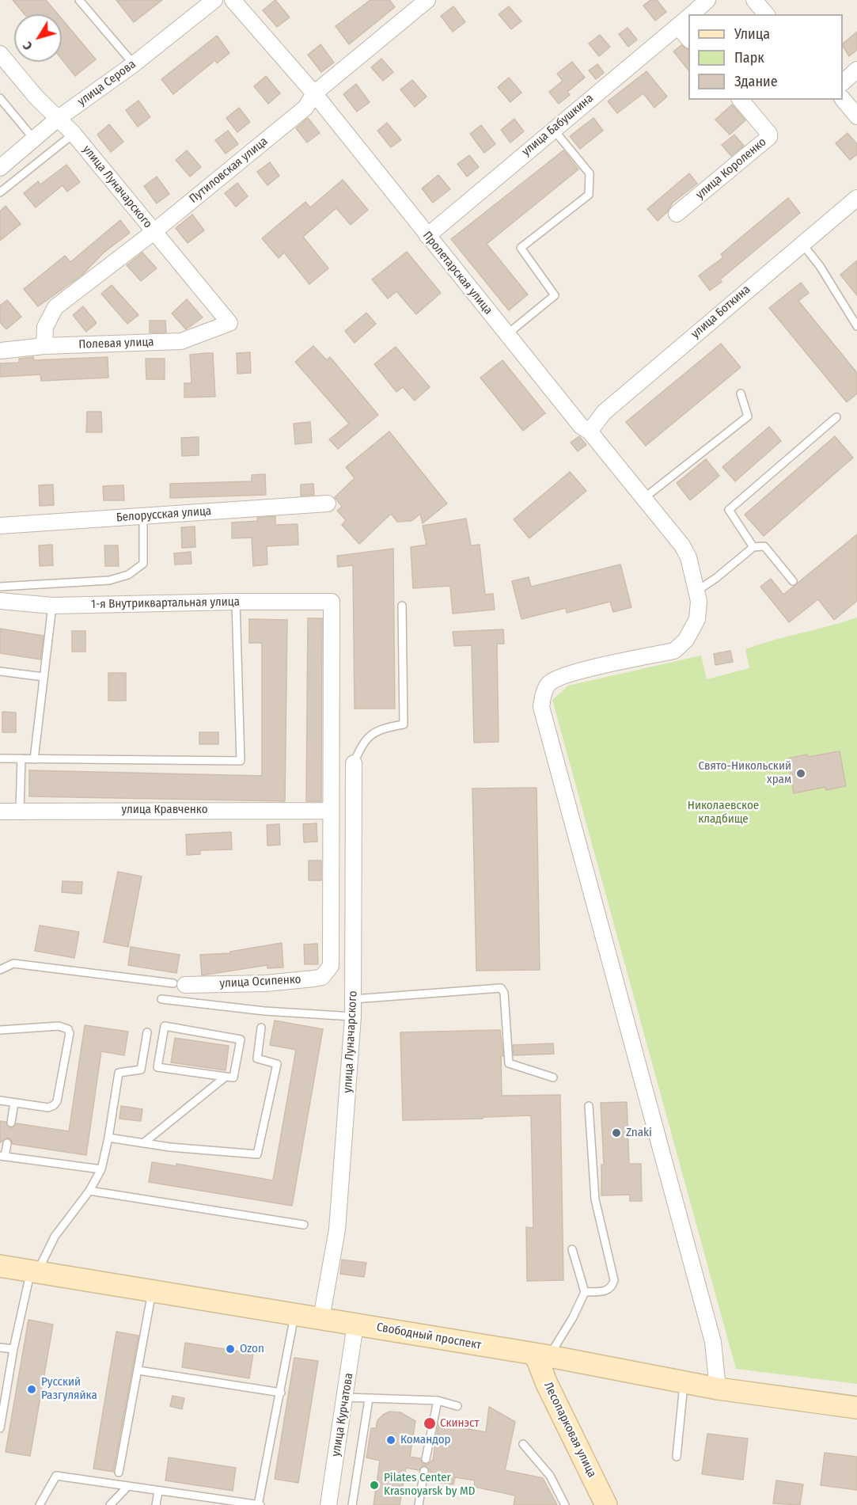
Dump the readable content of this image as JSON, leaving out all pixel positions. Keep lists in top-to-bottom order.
{
  "streets": {
    "main road": ["Свободный проспект", "Лесопарковая улица"],
    "street": [
      "улица Серова",
      "улица Бабушкина",
      "улица Короленко",
      "Путиловская улица",
      "улица Луначарского",
      "Пролетарская улица",
      "улица Боткина",
      "Полевая улица",
      "Белорусская улица",
      "1-я Внутриквартальная улица",
      "улица Кравченко",
      "улица Осипенко",
      "улица Курчатова"
    ]
  },
  "crossings": [
    ["улица Серова", "улица Луначарского"],
    ["улица Бабушкина", "Пролетарская улица"],
    ["Путиловская улица", "улица Луначарского"],
    ["Путиловская улица", "Пролетарская улица"],
    ["Путиловская улица", "Полевая улица"],
    ["улица Луначарского", "Полевая улица"],
    ["улица Луначарского", "Свободный проспект"],
    ["Пролетарская улица", "улица Боткина"],
    ["Пролетарская улица", "Свободный проспект"],
    ["1-я Внутриквартальная улица", "улица Кравченко"],
    ["1-я Внутриквартальная улица", "улица Осипенко"],
    ["улица Кравченко", "улица Осипенко"],
    ["Свободный проспект", "улица Курчатова"],
    ["Свободный проспект", "Лесопарковая улица"]
  ],
  "parks": ["Николаевское кладбище"],
  "places": [
    "Свято-Никольский храм",
    "Znaki",
    "Ozon",
    "Русский Разгуляйка",
    "Скинэст",
    "Командор",
    "Pilates Center Krasnoyarsk by MD"
  ],
  "legend": ["Улица", "Парк", "Здание"],
  "north": "bottom left"
}
